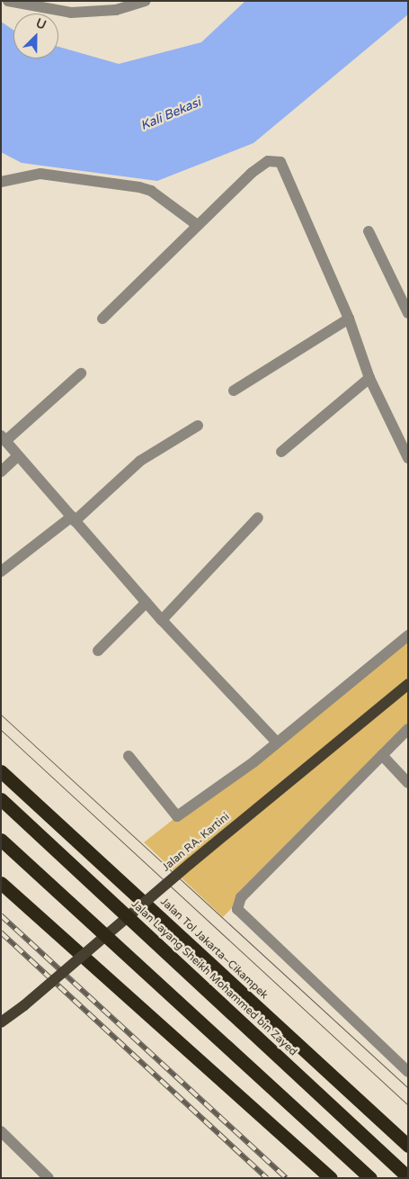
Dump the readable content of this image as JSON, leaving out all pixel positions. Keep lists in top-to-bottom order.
{
  "streets": {
    "highway": ["Jalan Tol Jakarta–Cikampek", "Jalan Layang Sheikh Mohammed bin Zayed"],
    "main road": ["Jalan RA. Kartini"]
  },
  "water": ["Kali Bekasi"],
  "north": "top right"
}
